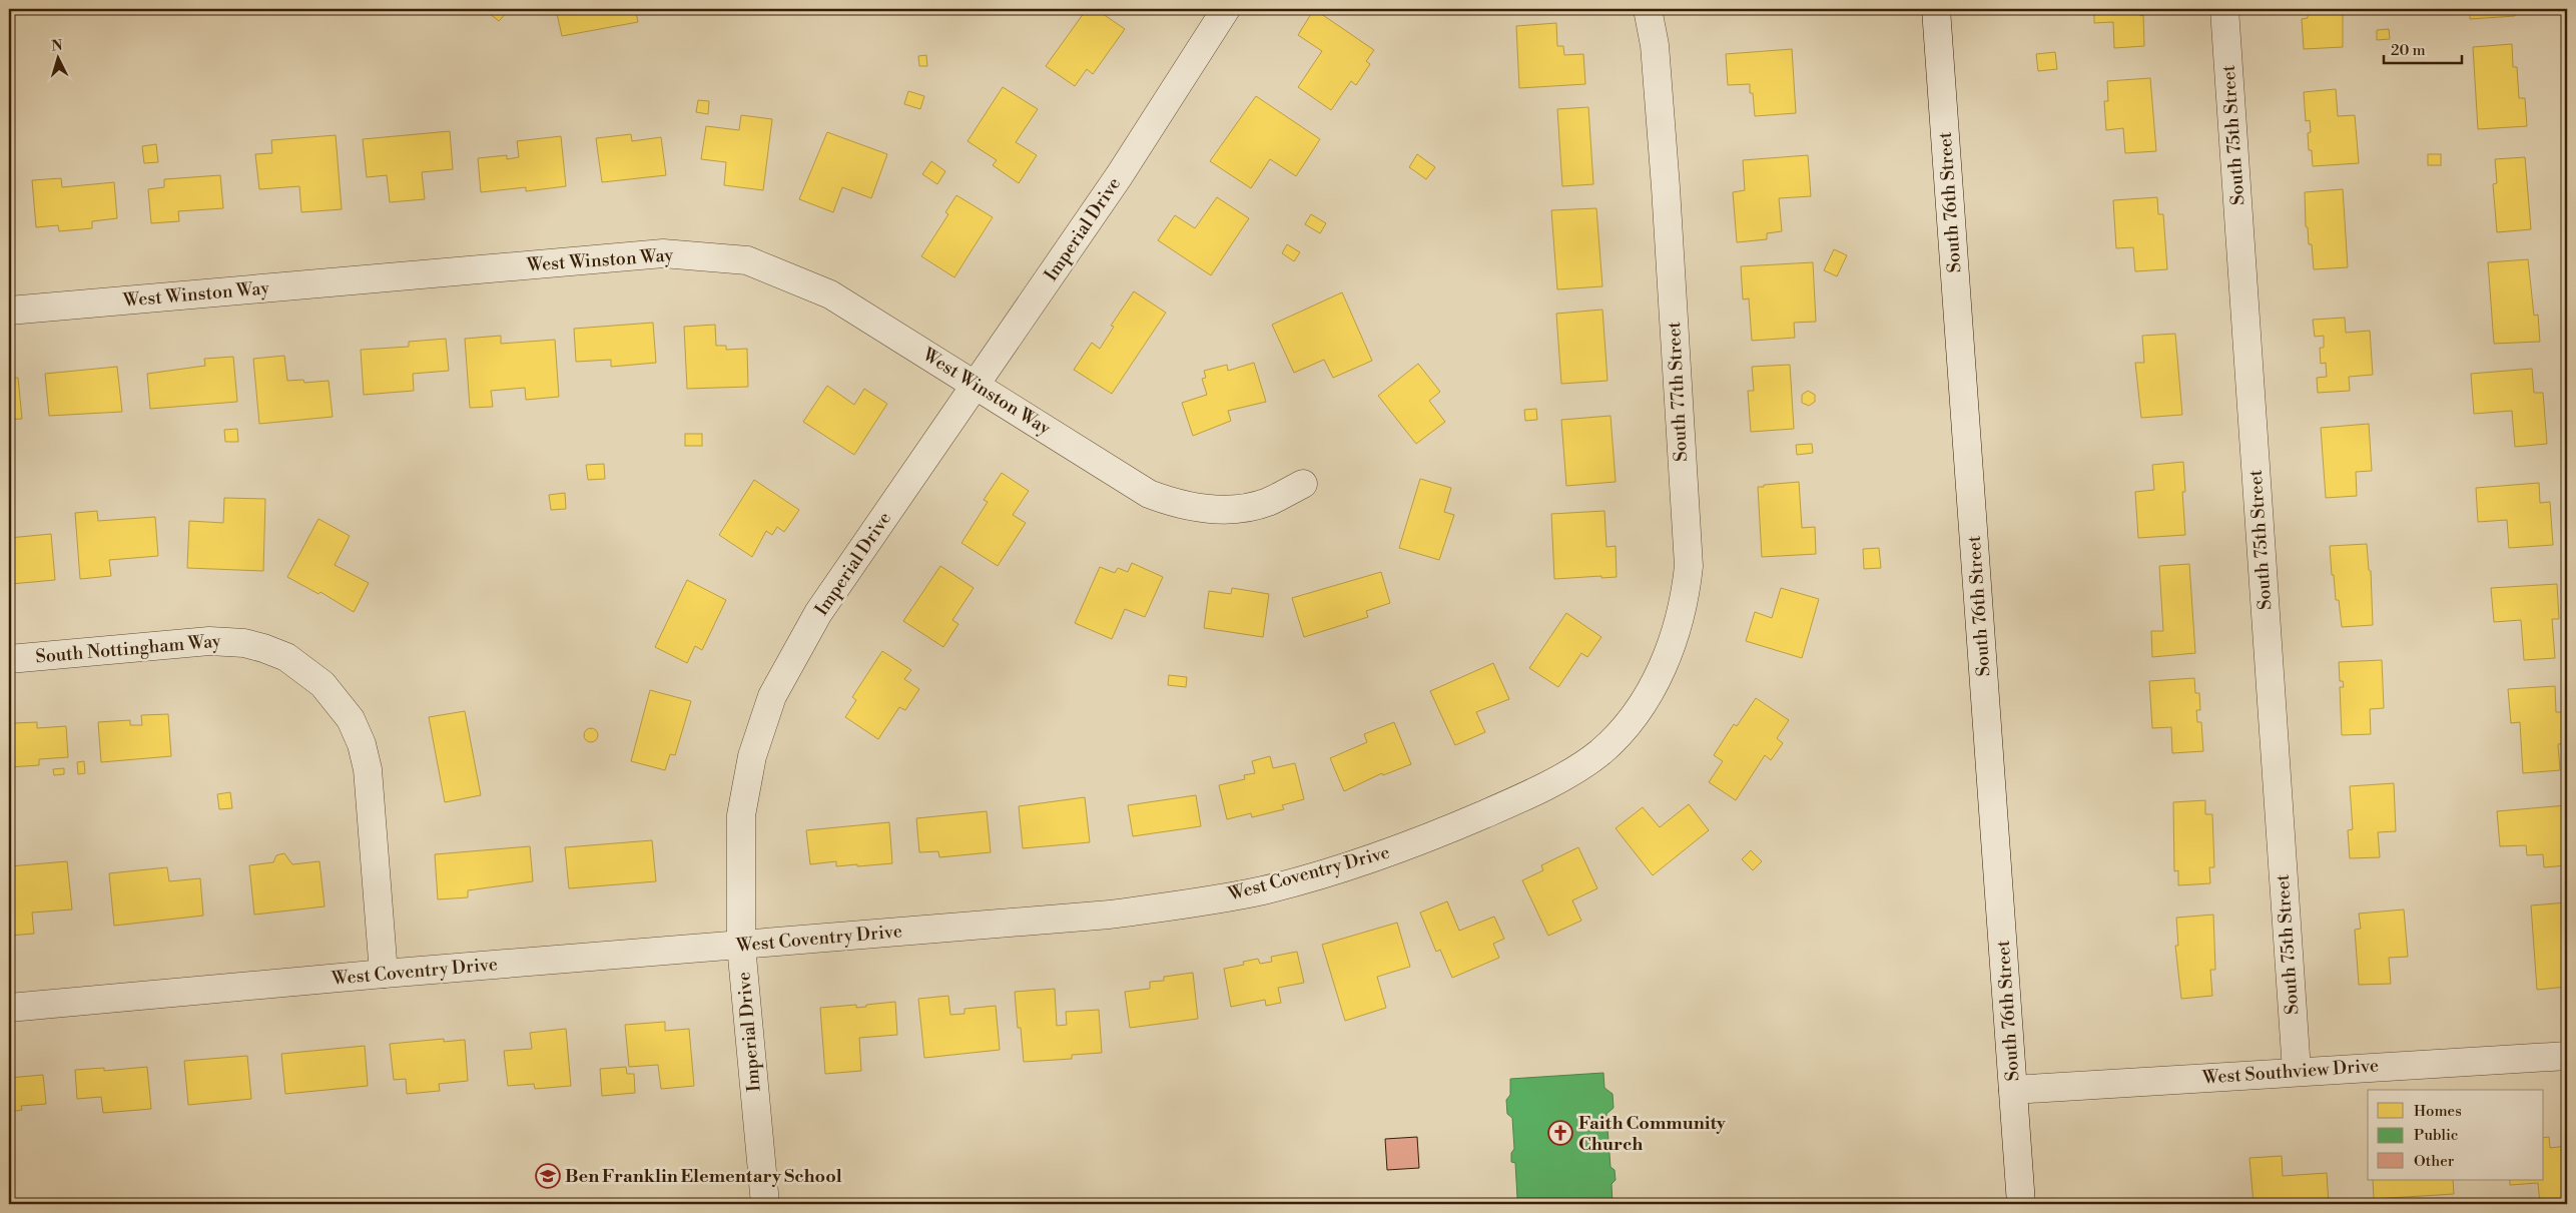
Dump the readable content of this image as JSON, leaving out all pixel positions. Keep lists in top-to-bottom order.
{
  "streets": {
    "street": [
      "South 75th Street",
      "South 76th Street",
      "Imperial Drive",
      "West Winston Way",
      "South 77th Street",
      "South Nottingham Way",
      "West Coventry Drive",
      "West Southview Drive"
    ]
  },
  "crossings": [
    ["South 75th Street", "West Southview Drive"],
    ["South 76th Street", "West Southview Drive"],
    ["Imperial Drive", "West Winston Way"],
    ["Imperial Drive", "West Coventry Drive"],
    ["South 77th Street", "West Coventry Drive"],
    ["South Nottingham Way", "West Coventry Drive"]
  ],
  "places": {
    "church": ["Faith Community Church"],
    "school or university": ["Ben Franklin Elementary School"]
  },
  "legend": ["Homes", "Public", "Other"],
  "scale_bar": "20 m",
  "north": "top"
}
